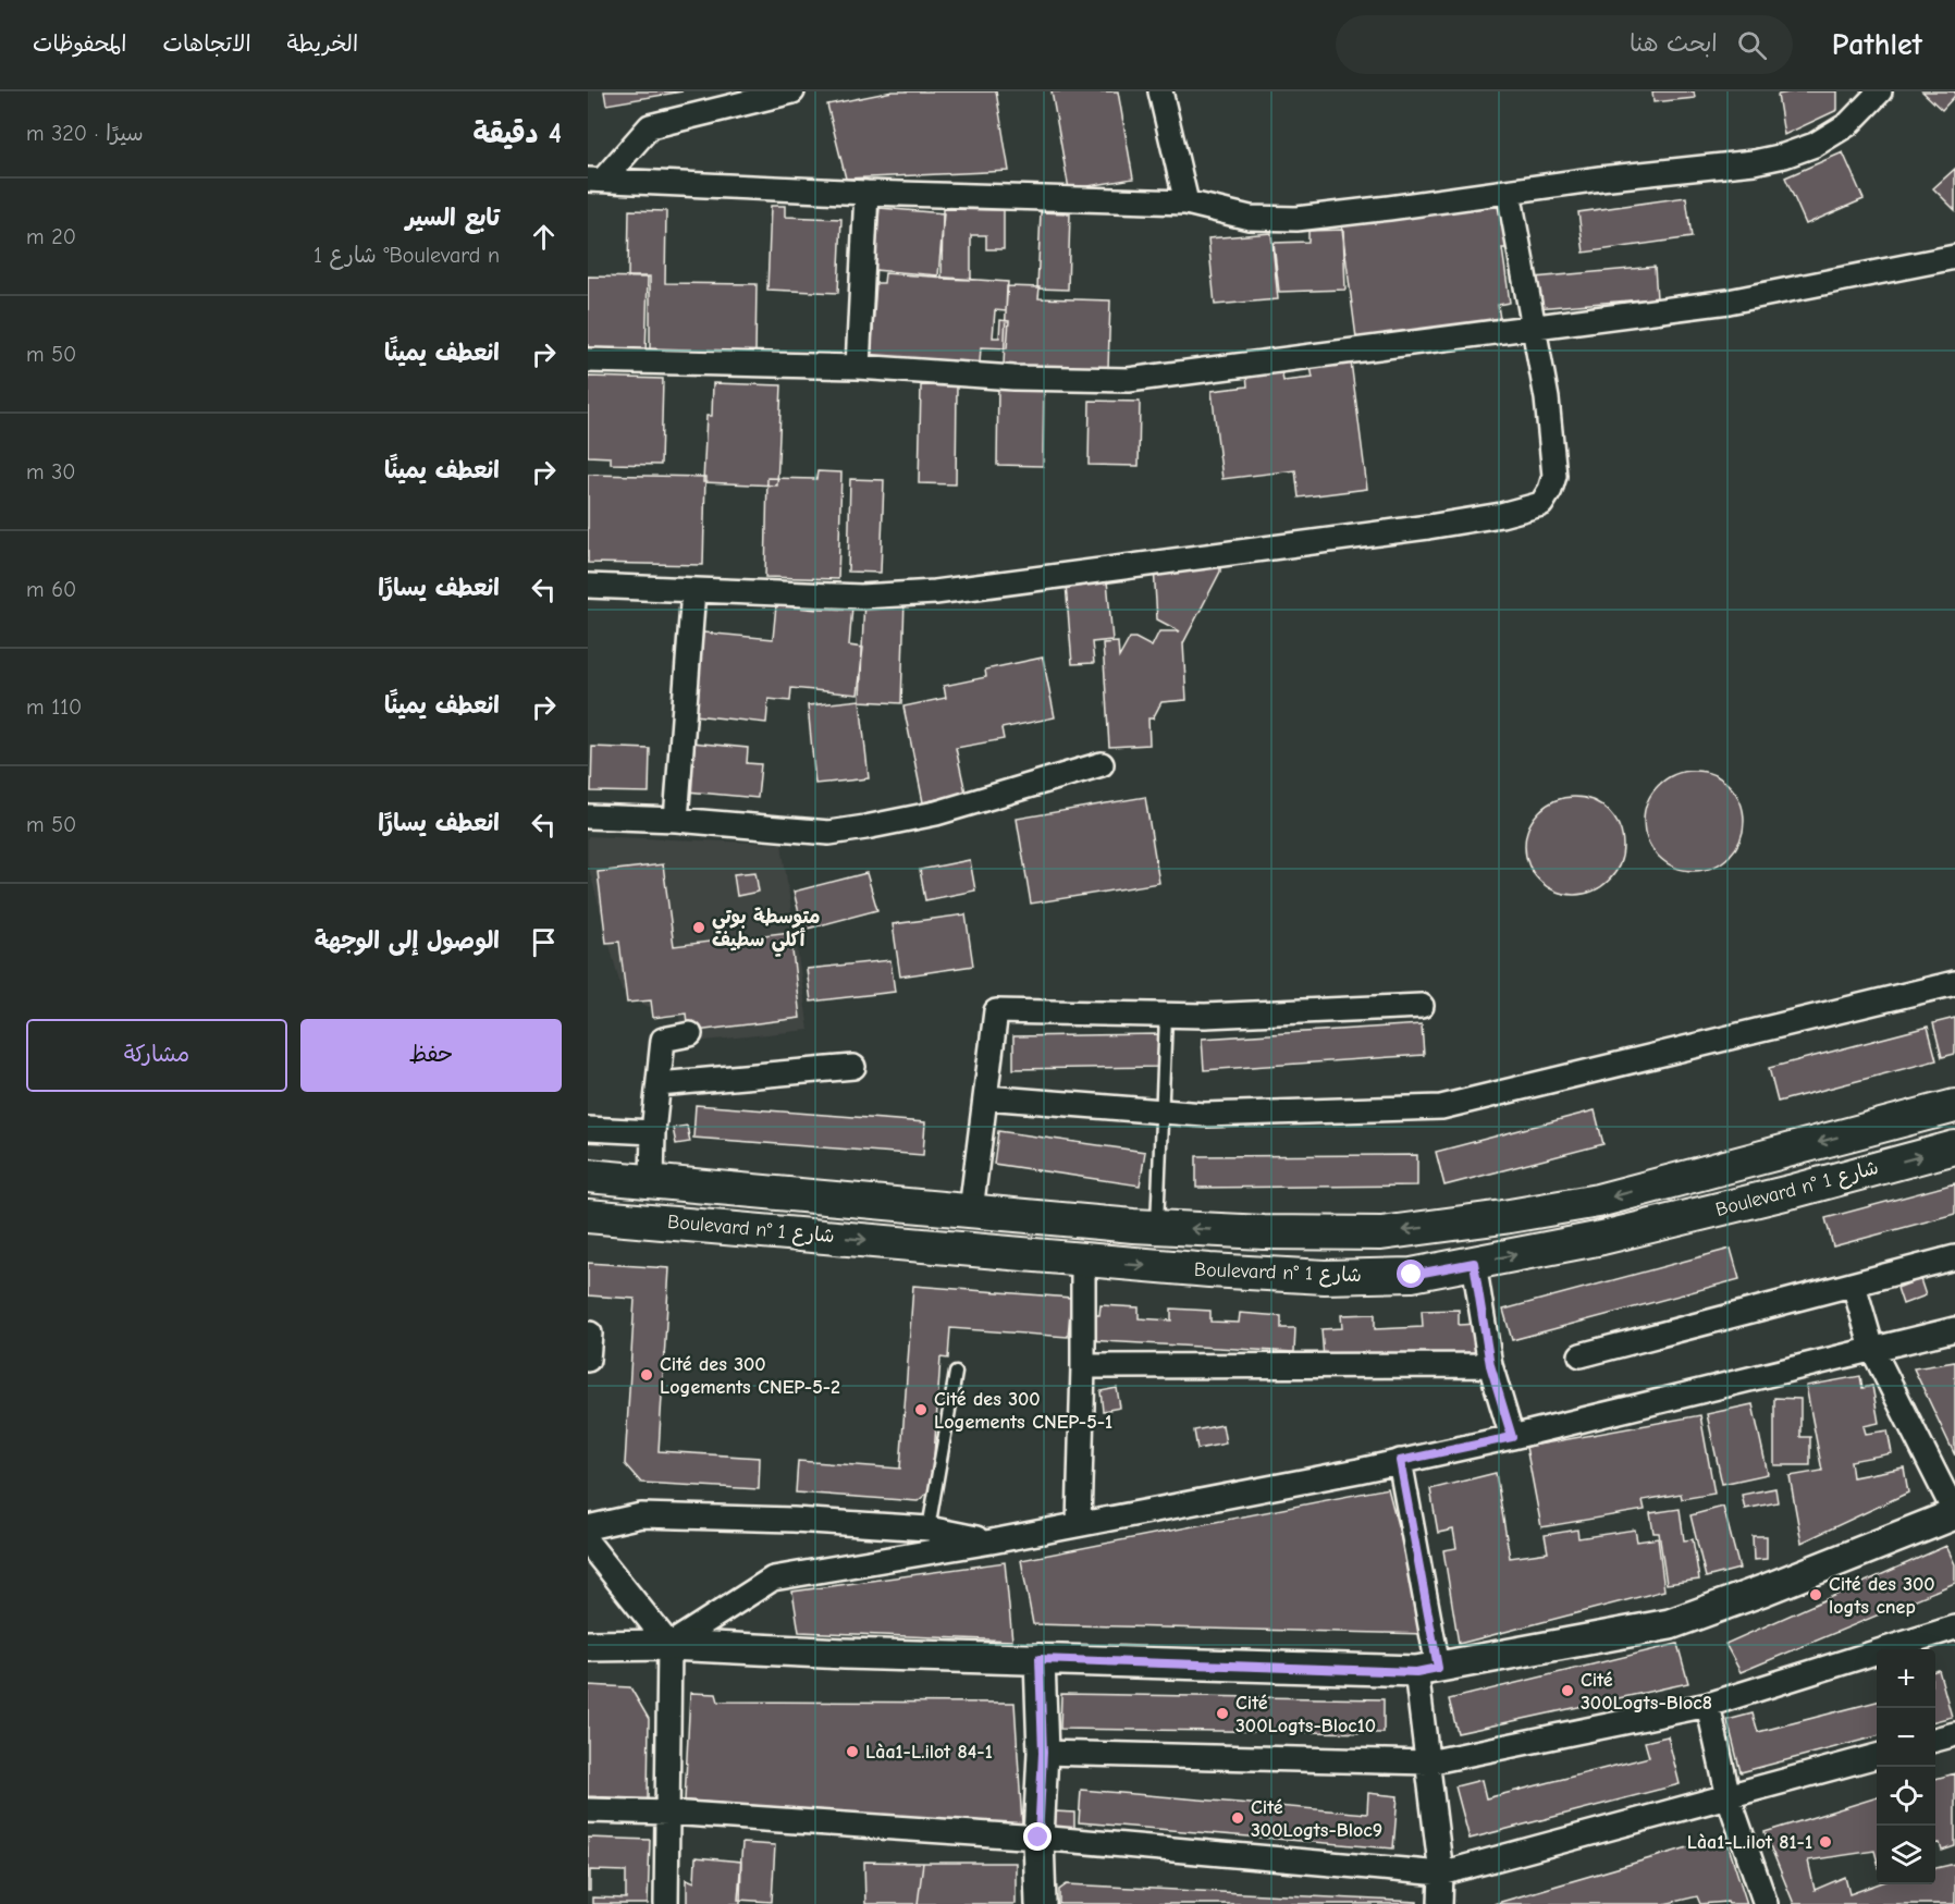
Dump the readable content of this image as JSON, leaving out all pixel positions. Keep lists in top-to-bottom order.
{
  "streets": {
    "main road": ["Boulevard n° شارع 1"]
  },
  "places": [
    "متوسطة بوتي أكلي سطيف",
    "Cité des 300 Logements CNEP-5-2",
    "Cité des 300 Logements CNEP-5-1",
    "Cité des 300 logts cnep",
    "Cité 300Logts-Bloc8",
    "Cité 300Logts-Bloc10",
    "Làa1-L.ilot 84-1",
    "Cité 300Logts-Bloc9",
    "Làa1-L.ilot 81-1"
  ],
  "page": {
    "header": "Pathlet",
    "search": "ابحث هنا",
    "nav": ["الخريطة", "الاتجاهات", "المحفوظات"],
    "heading": ["4 دقيقة", "سيرًا · 320 m"],
    "list": [
      ["تابع السير", "Boulevard n° شارع 1", "20 m"],
      ["انعطف يمينًا", "50 m"],
      ["انعطف يمينًا", "30 m"],
      ["انعطف يسارًا", "60 m"],
      ["انعطف يمينًا", "110 m"],
      ["انعطف يسارًا", "50 m"],
      "الوصول إلى الوجهة"
    ],
    "buttons": ["حفظ", "مشاركة"],
    "map_buttons": ["+", "−"]
  }
}
